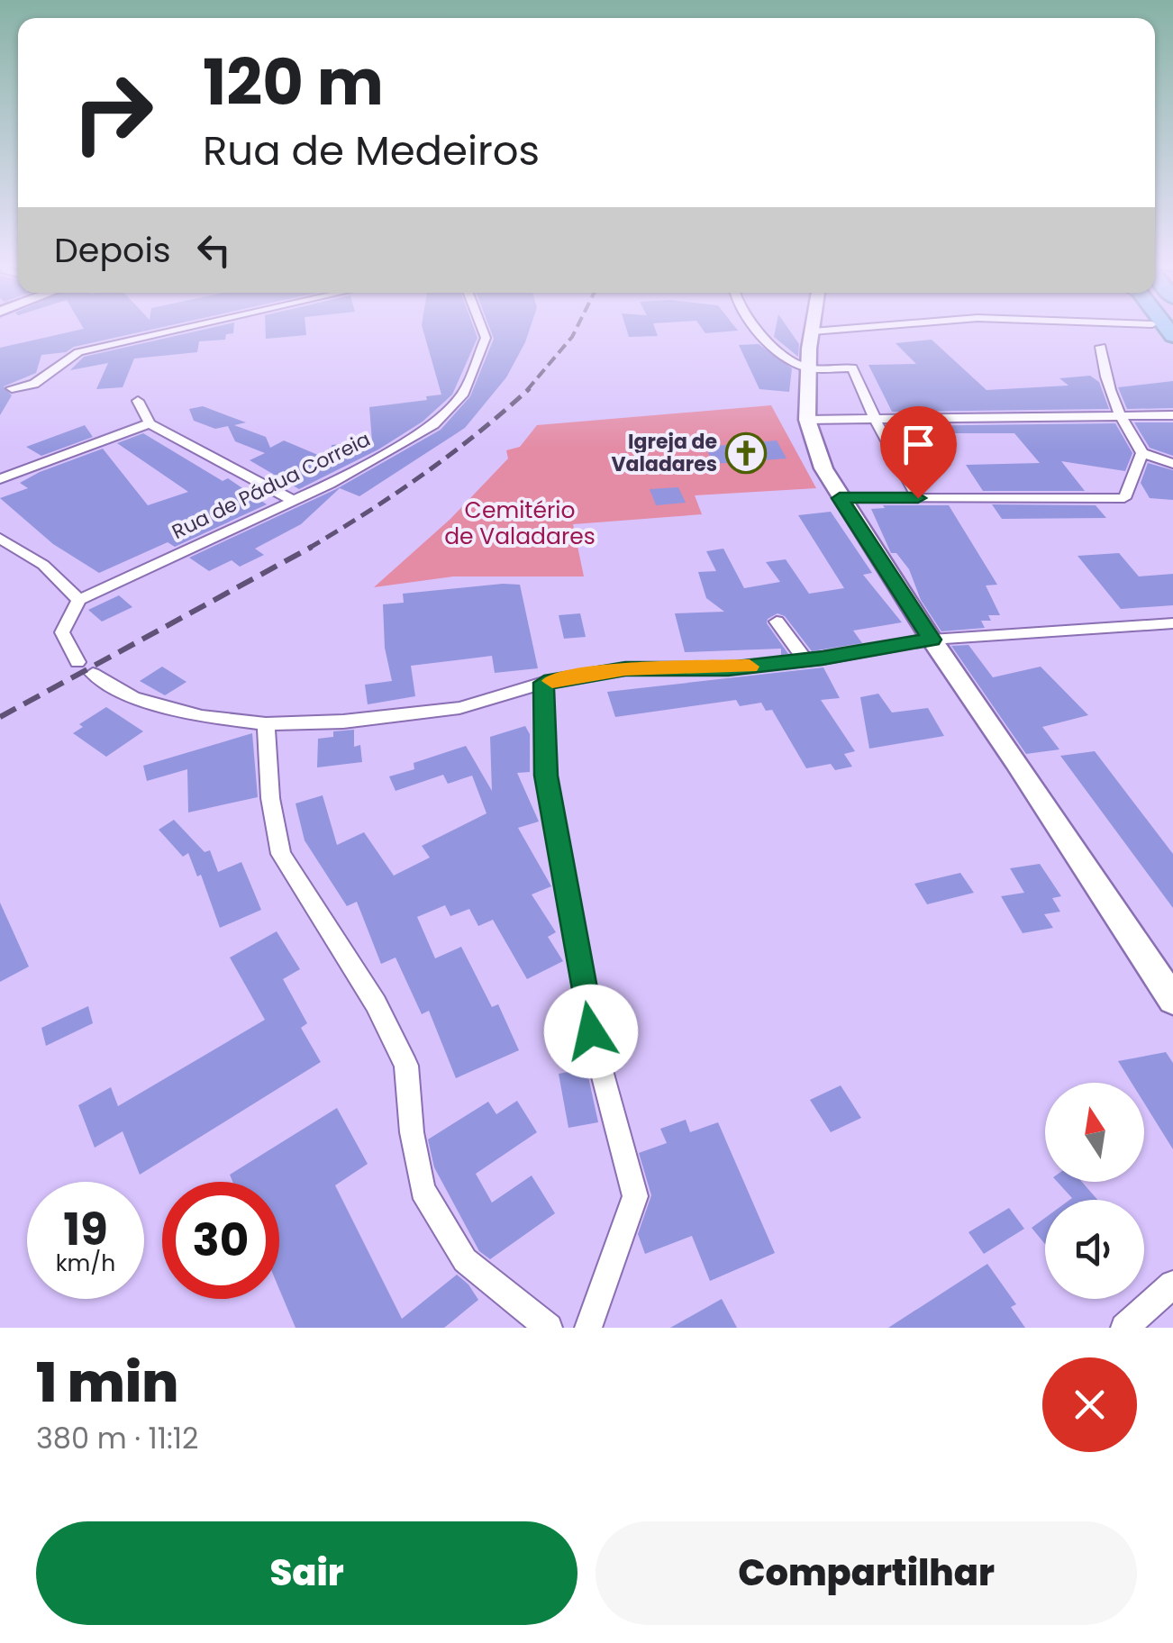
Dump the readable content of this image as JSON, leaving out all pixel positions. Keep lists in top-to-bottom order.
{
  "streets": {
    "street": ["Rua de Pádua Correia"]
  },
  "parks": ["Cemitério de Valadares"],
  "places": {
    "church": ["Igreja de Valadares"]
  },
  "north": "top",
  "page": {
    "turn": ["120 m", "Rua de Medeiros"],
    "then": "Depois",
    "speed": "19 km/h",
    "limit": "30",
    "heading": ["1 min", "380 m · 11:12"],
    "buttons": ["Sair", "Compartilhar"]
  }
}
